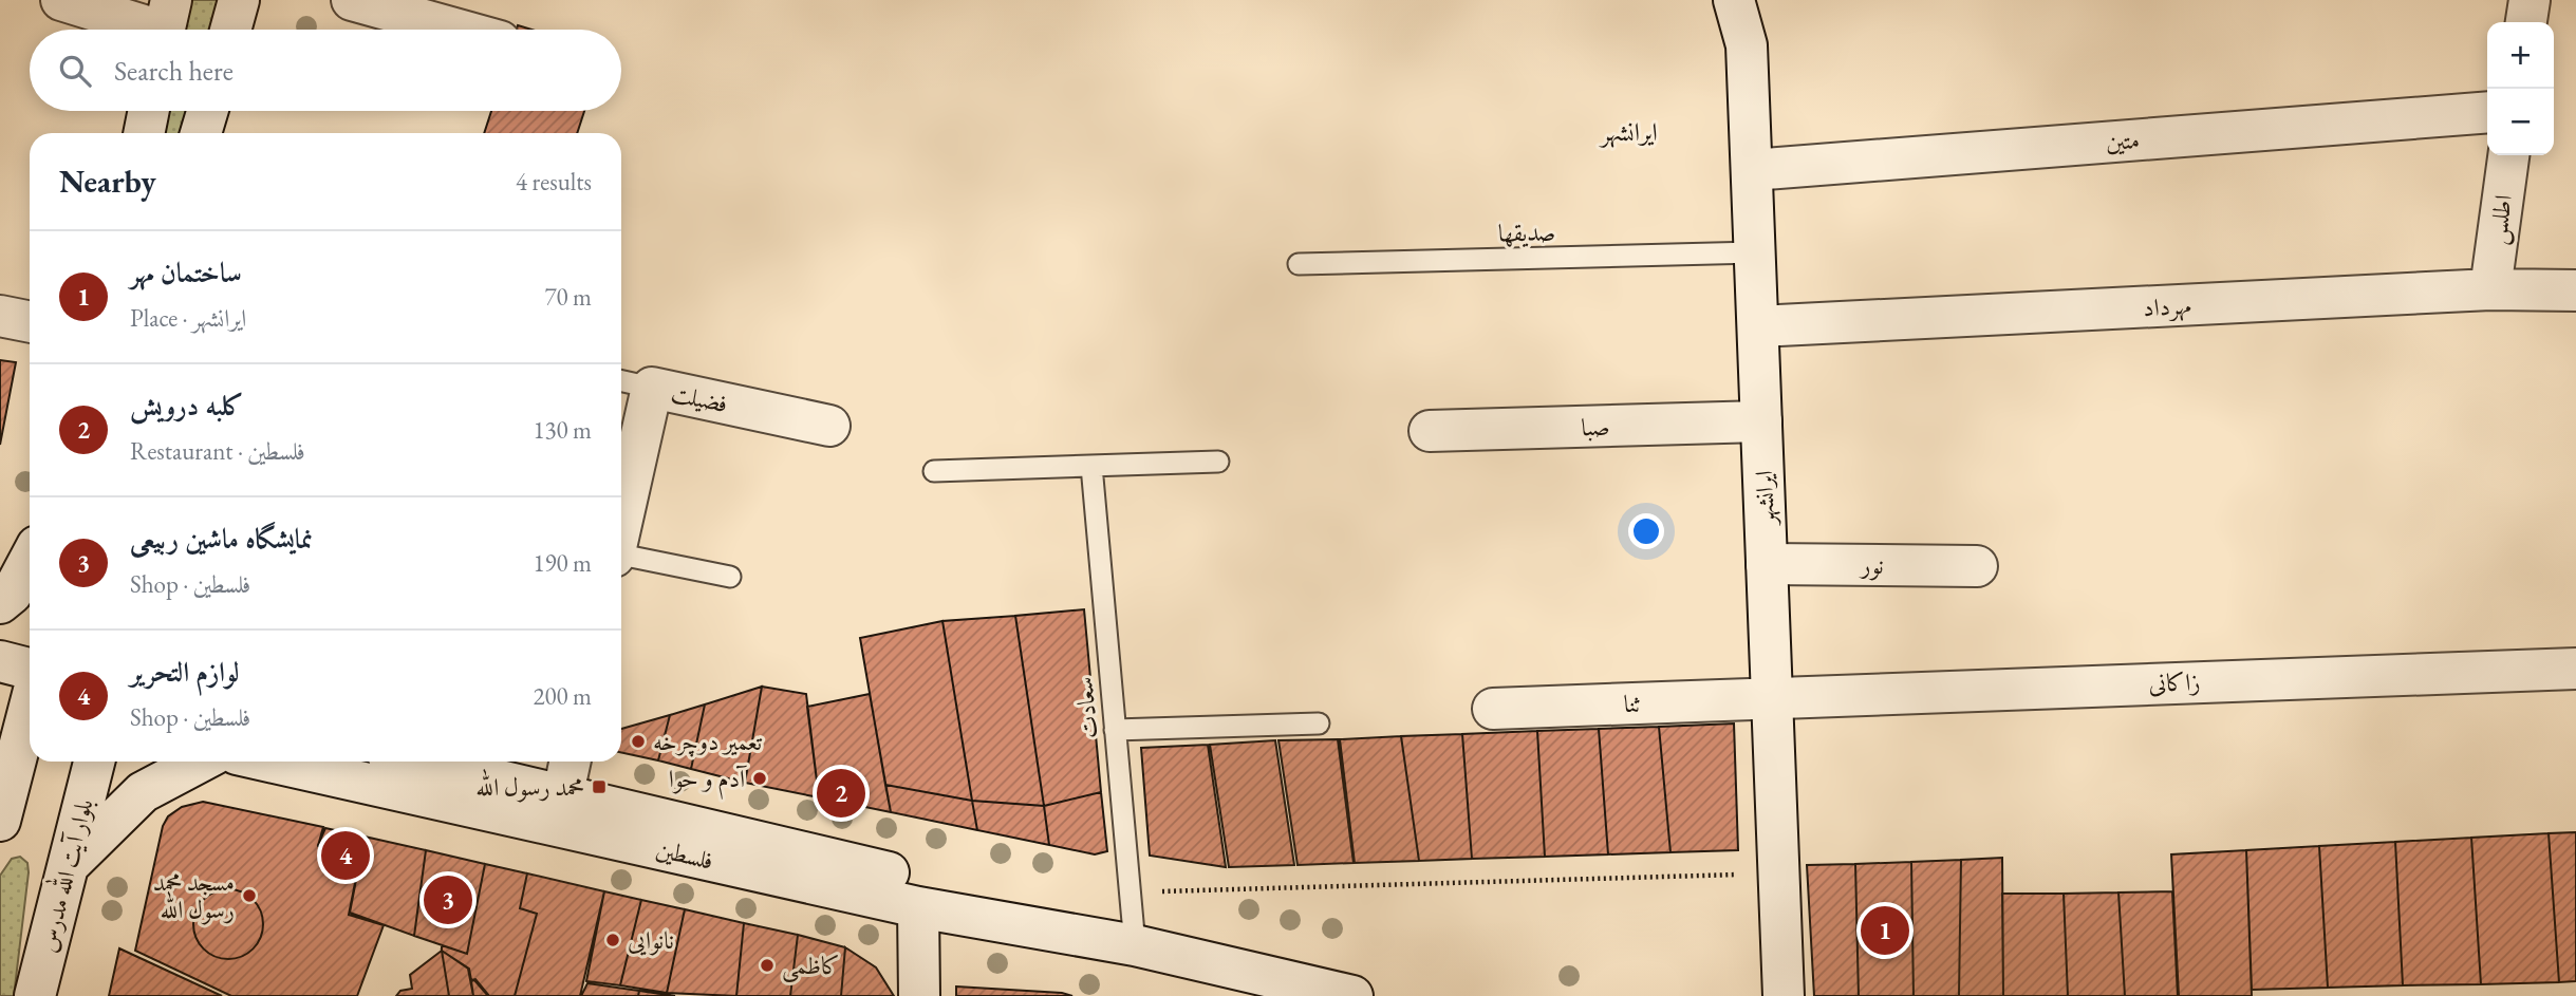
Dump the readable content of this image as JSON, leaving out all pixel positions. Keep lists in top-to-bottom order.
{
  "streets": {
    "street": [
      "متین",
      "اطلس",
      "مهرداد",
      "فضیلت",
      "صبا",
      "ایرانشهر",
      "نور",
      "زاکانی",
      "ثنا",
      "فلسطین",
      "بلوار آیت الله مدرس"
    ],
    "lane": ["صدیقها", "سعادت"]
  },
  "crossings": [
    ["متین", "ایرانشهر"],
    ["اطلس", "مهرداد"],
    ["صدیقها", "ایرانشهر"],
    ["مهرداد", "ایرانشهر"],
    ["صبا", "ایرانشهر"],
    ["ایرانشهر", "نور"],
    ["ایرانشهر", "زاکانی"],
    ["ایرانشهر", "ثنا"],
    ["زاکانی", "ثنا"],
    ["سعادت", "فلسطین"]
  ],
  "districts": ["ایرانشهر"],
  "places": {
    "other": [
      "تعمیر دوچرخه",
      "آدم و حوا",
      "مسجد محمد رسول الله",
      "نانوایی",
      "کاظمی"
    ],
    "transit": ["محمد رسول الله"]
  },
  "page": {
    "map_buttons": ["+", "−"],
    "search": "Search here",
    "heading": ["Nearby", "4 results"],
    "list": [
      {
        "mark": "1",
        "name": "ساختمان مهر",
        "note": "Place · ایرانشهر",
        "value": "70 m"
      },
      {
        "mark": "2",
        "name": "کلبه درویش",
        "note": "Restaurant · فلسطین",
        "value": "130 m"
      },
      {
        "mark": "3",
        "name": "نمایشگاه ماشین ربیعی",
        "note": "Shop · فلسطین",
        "value": "190 m"
      },
      {
        "mark": "4",
        "name": "لوازم التحریر",
        "note": "Shop · فلسطین",
        "value": "200 m"
      }
    ],
    "pins": [
      "2",
      "4",
      "3",
      "1"
    ]
  }
}
